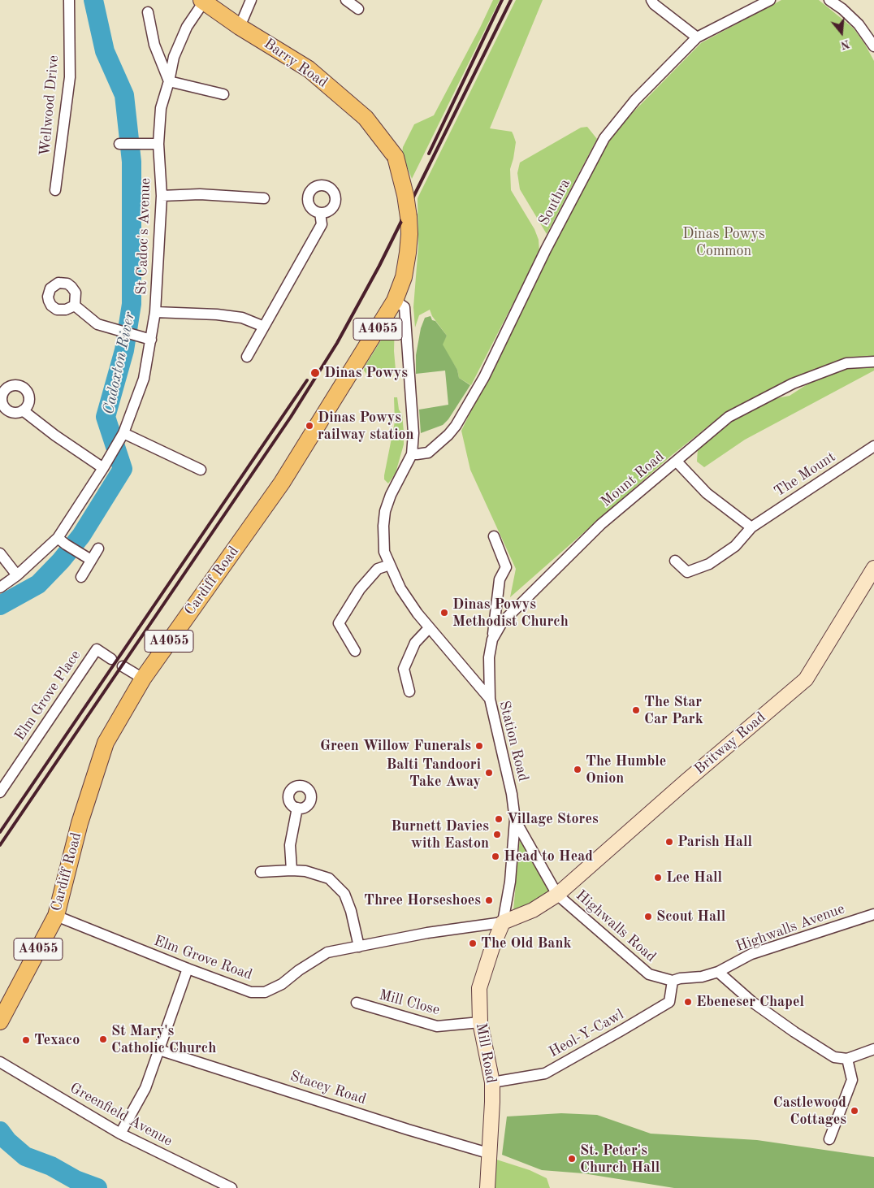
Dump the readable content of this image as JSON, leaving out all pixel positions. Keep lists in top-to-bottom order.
{
  "streets": {
    "main road": ["Barry Road", "A4055", "Cardiff Road"],
    "street": [
      "Wellwood Drive",
      "Southra",
      "St Cadoc's Avenue",
      "The Mount",
      "Mount Road",
      "Elm Grove Place",
      "Station Road",
      "Britway Road",
      "Highwalls Road",
      "Highwalls Avenue",
      "Elm Grove Road",
      "Mill Close",
      "Heol-Y-Cawl",
      "Mill Road",
      "Stacey Road",
      "Greenfield Avenue"
    ]
  },
  "crossings": [
    ["Barry Road", "St Cadoc's Avenue"],
    ["Barry Road", "Cardiff Road"],
    ["Southra", "Station Road"],
    ["Mount Road", "Station Road"],
    ["Cardiff Road", "Station Road"],
    ["Cardiff Road", "Elm Grove Road"],
    ["Station Road", "Britway Road"],
    ["Station Road", "Highwalls Road"],
    ["Station Road", "Elm Grove Road"],
    ["Station Road", "Mill Road"],
    ["Britway Road", "Highwalls Road"],
    ["Britway Road", "Elm Grove Road"],
    ["Britway Road", "Mill Road"],
    ["Highwalls Road", "Highwalls Avenue"],
    ["Highwalls Road", "Heol-Y-Cawl"],
    ["Elm Grove Road", "Mill Road"],
    ["Mill Close", "Mill Road"],
    ["Heol-Y-Cawl", "Mill Road"],
    ["Mill Road", "Stacey Road"]
  ],
  "water": ["Cadoxton River"],
  "parks": ["Dinas Powys Common"],
  "places": [
    "Dinas Powys",
    "Dinas Powys railway station",
    "Dinas Powys Methodist Church",
    "The Star Car Park",
    "Green Willow Funerals",
    "The Humble Onion",
    "Balti Tandoori Take Away",
    "Village Stores",
    "Burnett Davies with Easton",
    "Parish Hall",
    "Head to Head",
    "Lee Hall",
    "Three Horseshoes",
    "Scout Hall",
    "The Old Bank",
    "Ebeneser Chapel",
    "St Mary's Catholic Church",
    "Texaco",
    "Castlewood Cottages",
    "St. Peter's Church Hall"
  ],
  "north": "bottom"
}
